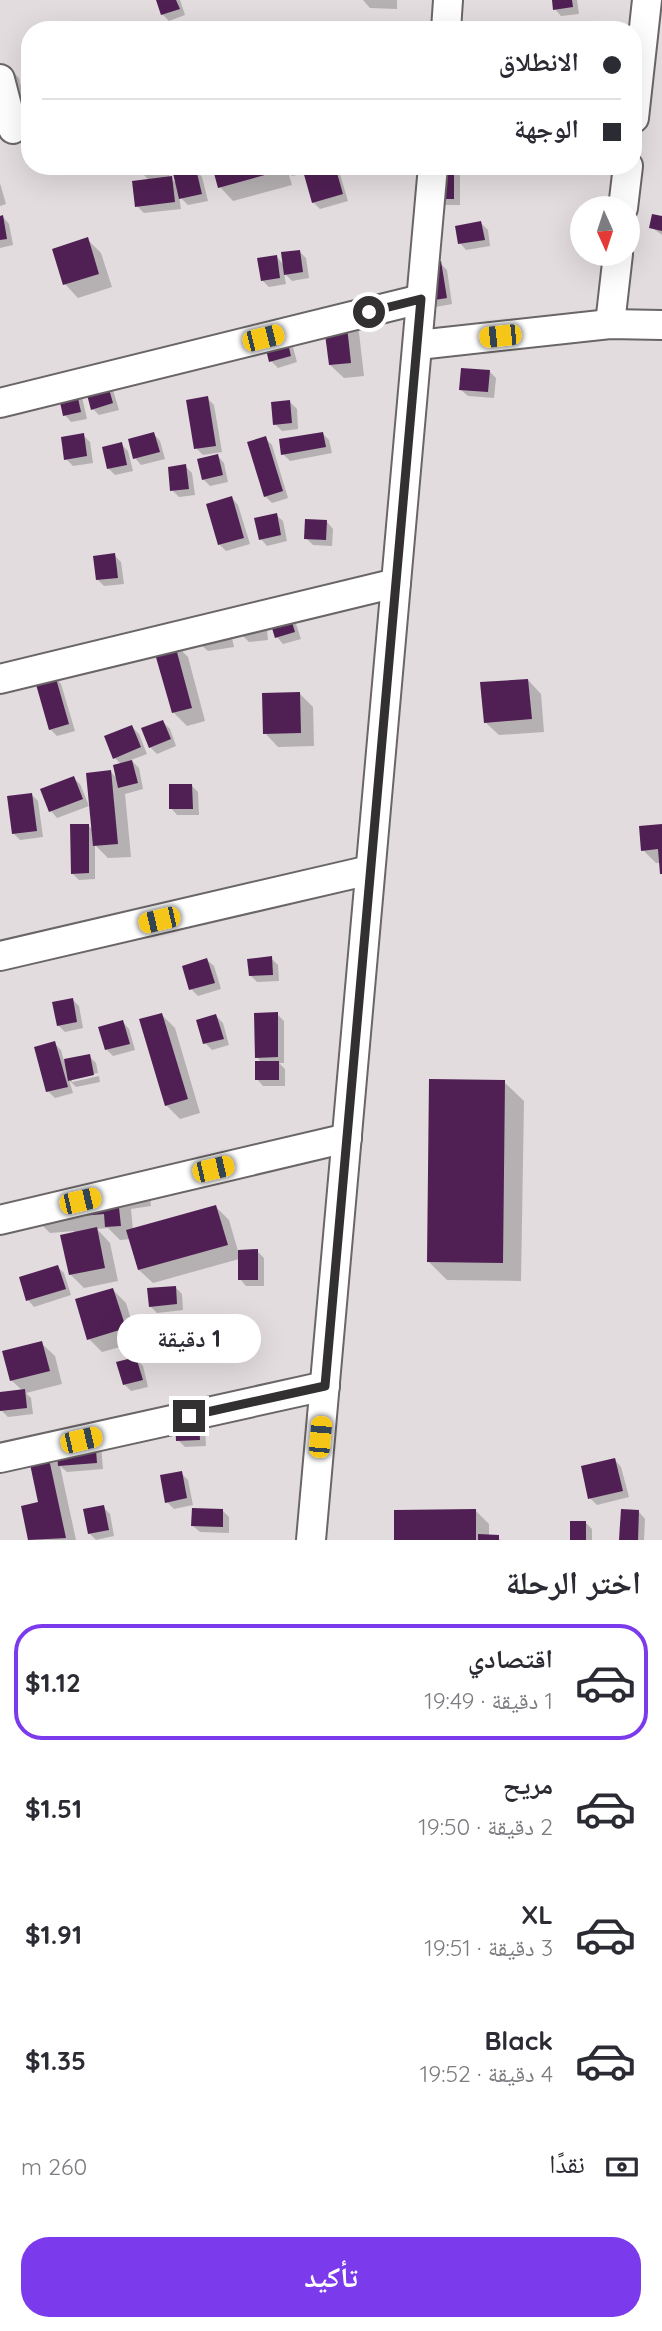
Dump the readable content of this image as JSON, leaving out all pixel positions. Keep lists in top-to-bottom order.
{
  "north": "bottom",
  "page": {
    "banner": ["الانطلاق", "الوجهة"],
    "bubble": "1 دقيقة",
    "heading": "اختر الرحلة",
    "list": [
      {
        "name": "اقتصادي",
        "note": "1 دقيقة · 19:49",
        "value": "$1.12"
      },
      {
        "name": "مريح",
        "note": "2 دقيقة · 19:50",
        "value": "$1.51"
      },
      {
        "name": "XL",
        "note": "3 دقيقة · 19:51",
        "value": "$1.91"
      },
      {
        "name": "Black",
        "note": "4 دقيقة · 19:52",
        "value": "$1.35"
      }
    ],
    "pay": ["نقدًا", "260 m"],
    "buttons": "تأكيد"
  }
}
